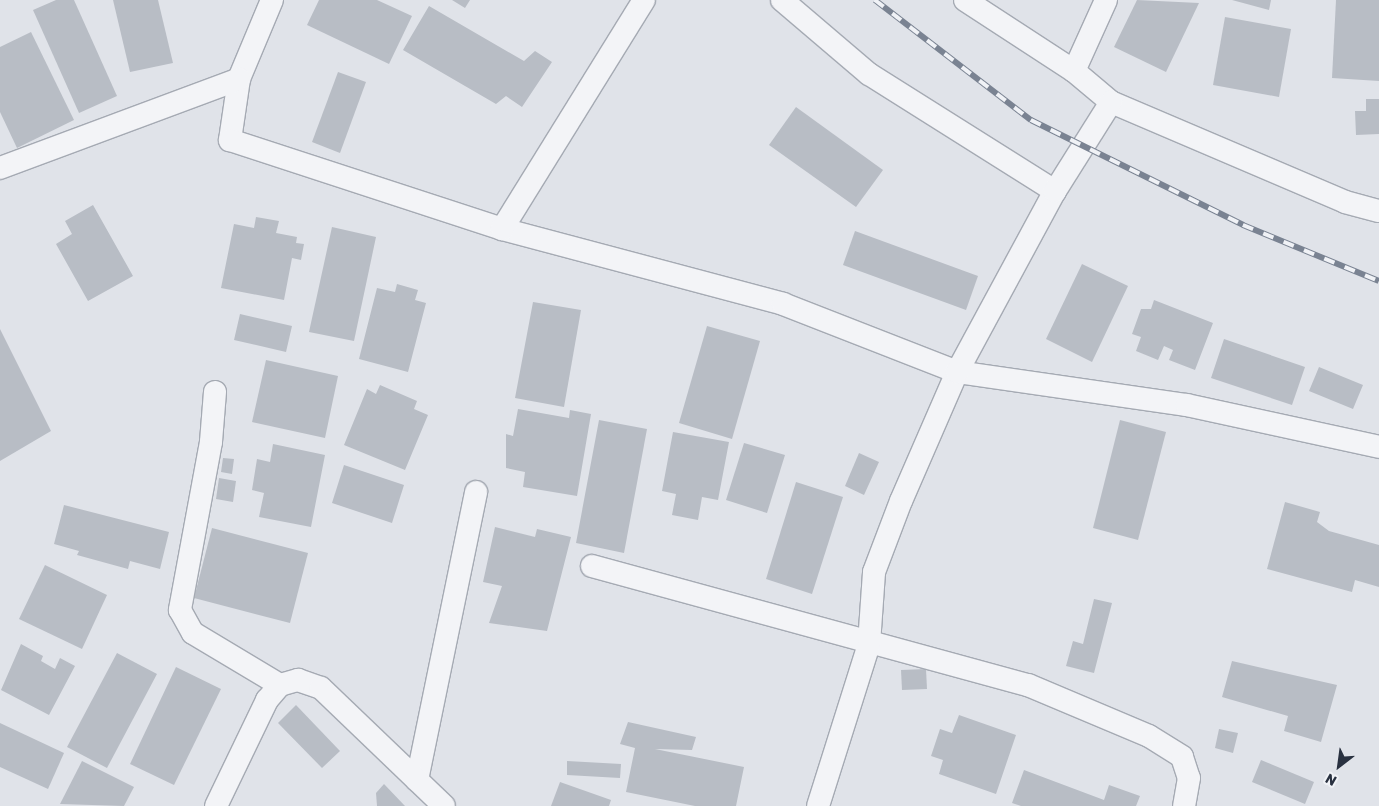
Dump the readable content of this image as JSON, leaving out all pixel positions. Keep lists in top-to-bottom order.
{
  "north": "bottom left"
}
